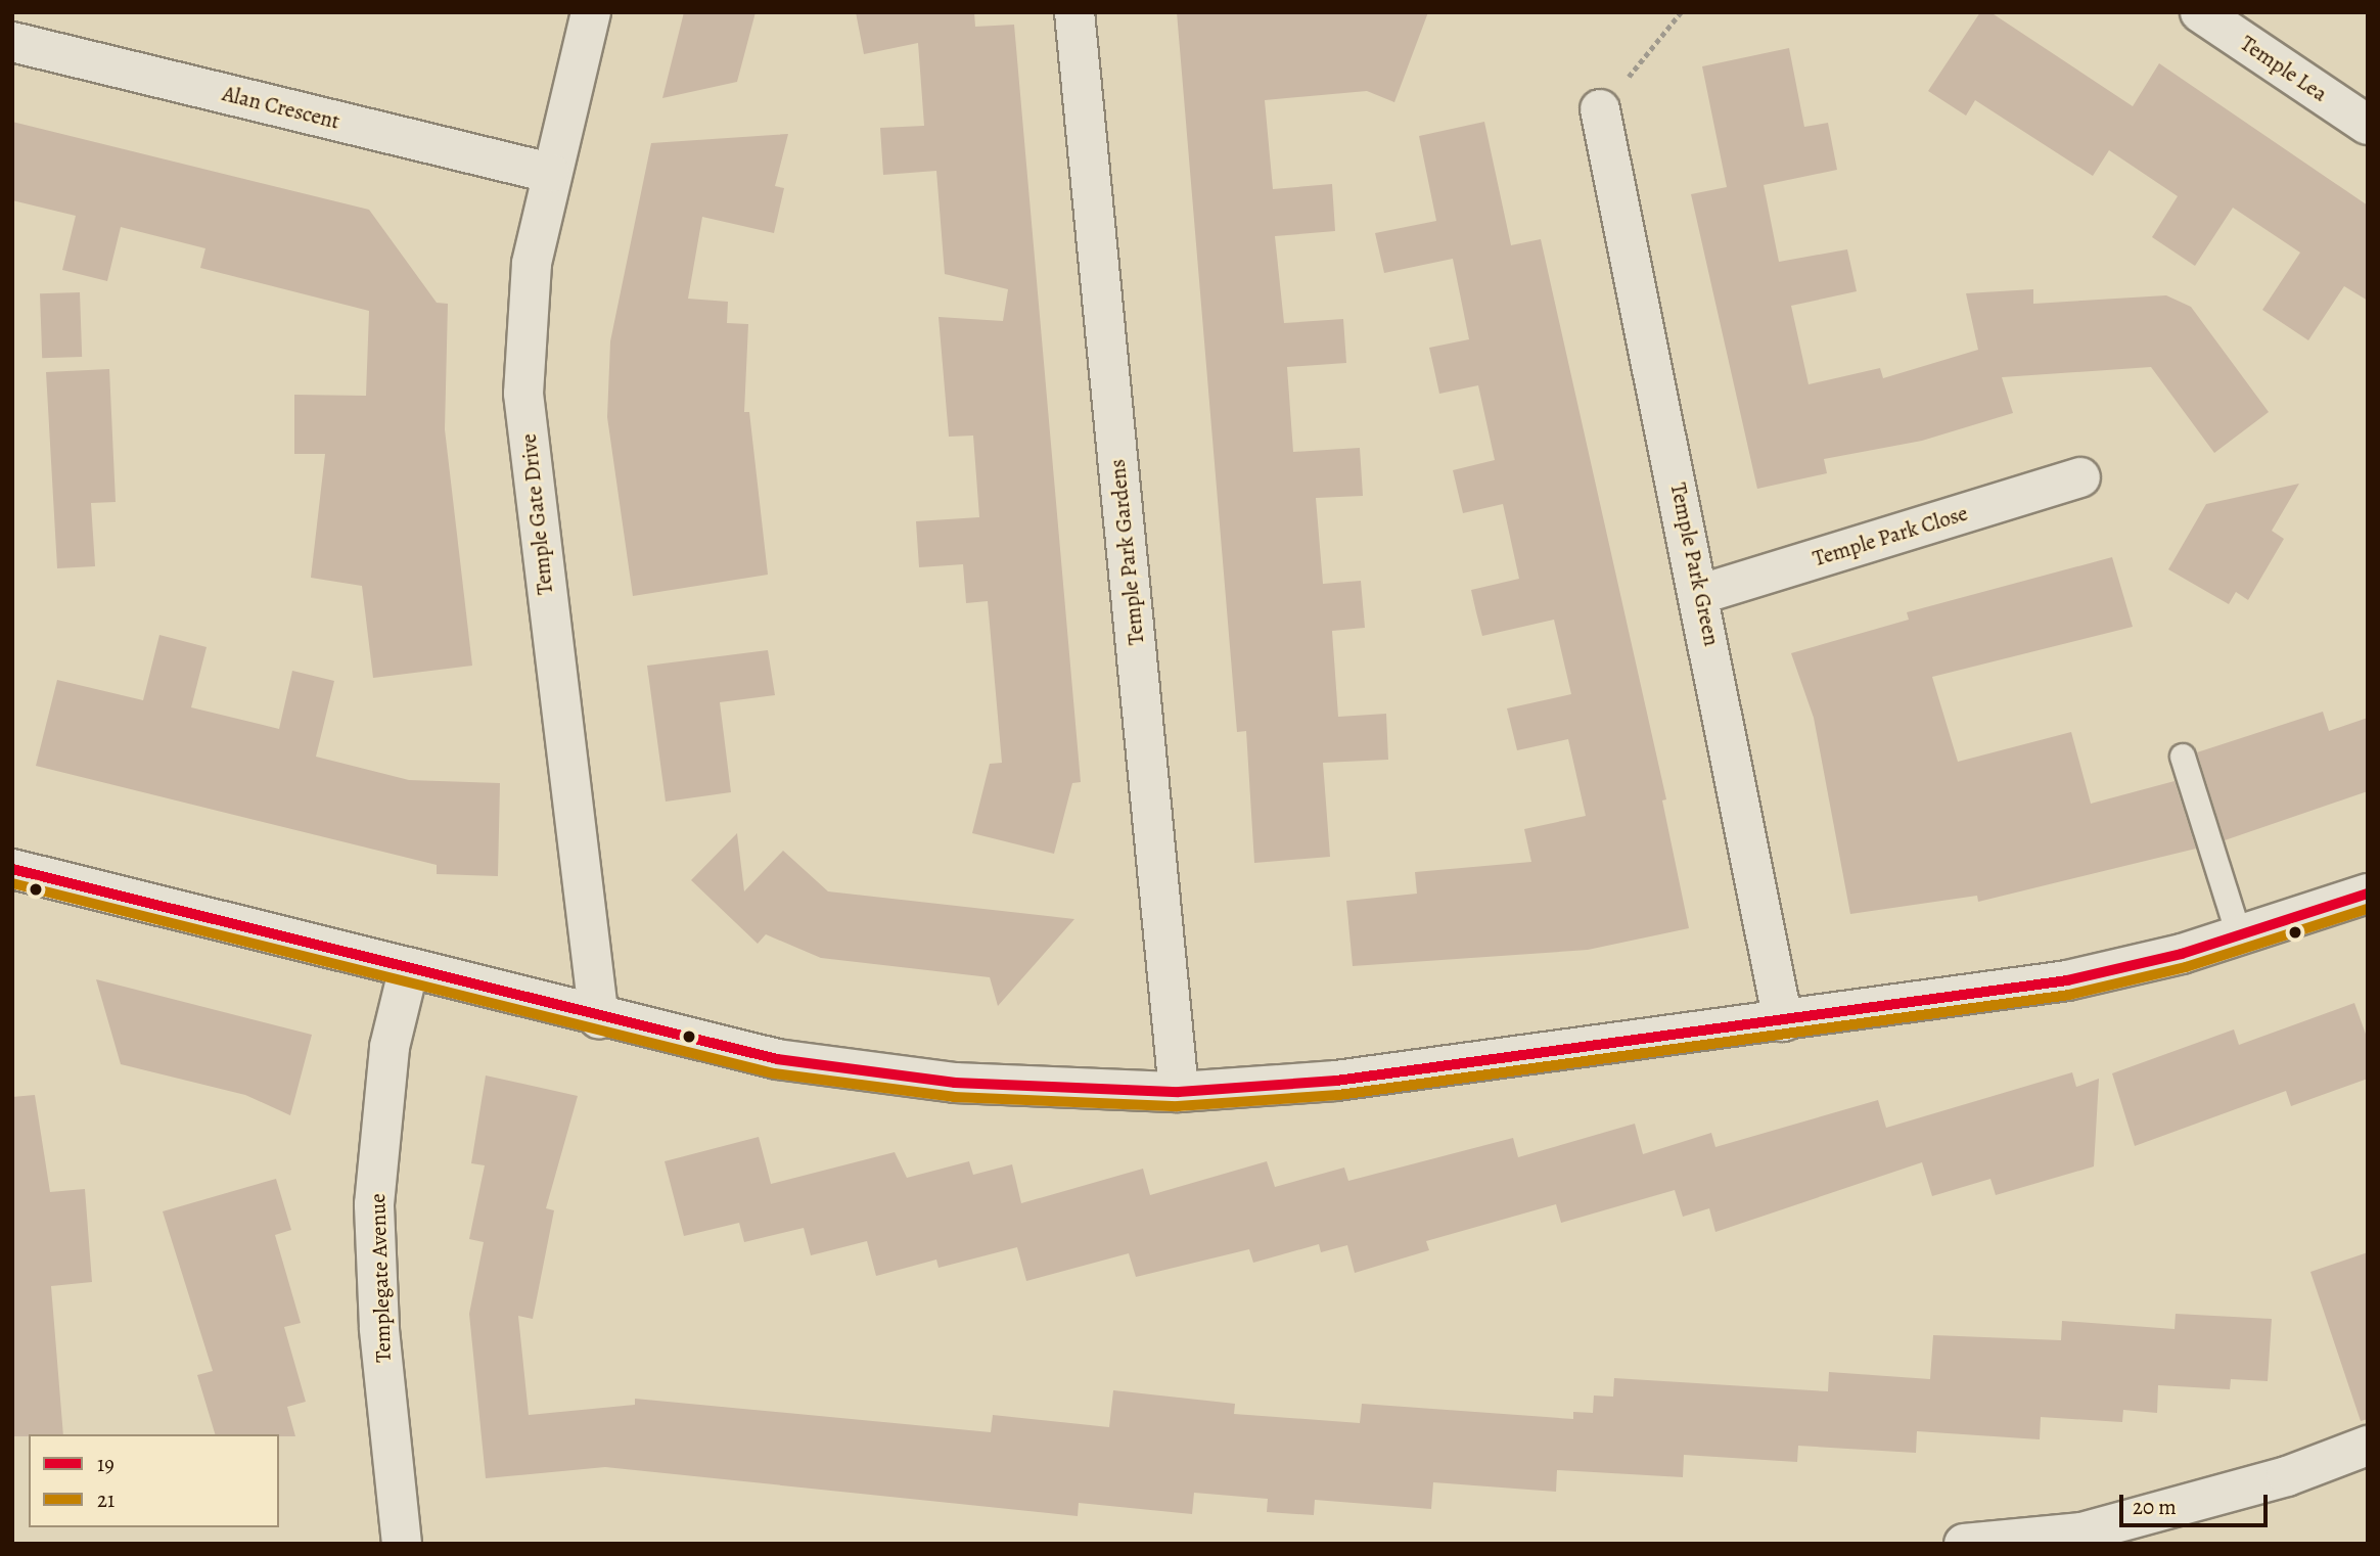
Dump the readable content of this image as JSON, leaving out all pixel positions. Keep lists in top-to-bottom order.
{
  "streets": {
    "street": [
      "Temple Lea",
      "Alan Crescent",
      "Temple Gate Drive",
      "Temple Park Close",
      "Temple Park Gardens",
      "Temple Park Green",
      "Templegate Avenue"
    ]
  },
  "crossings": [
    ["Alan Crescent", "Temple Gate Drive"],
    ["Temple Park Close", "Temple Park Green"]
  ],
  "lines": ["transit line 19", "transit line 21"],
  "legend": ["19", "21"],
  "scale_bar": "20 m"
}
